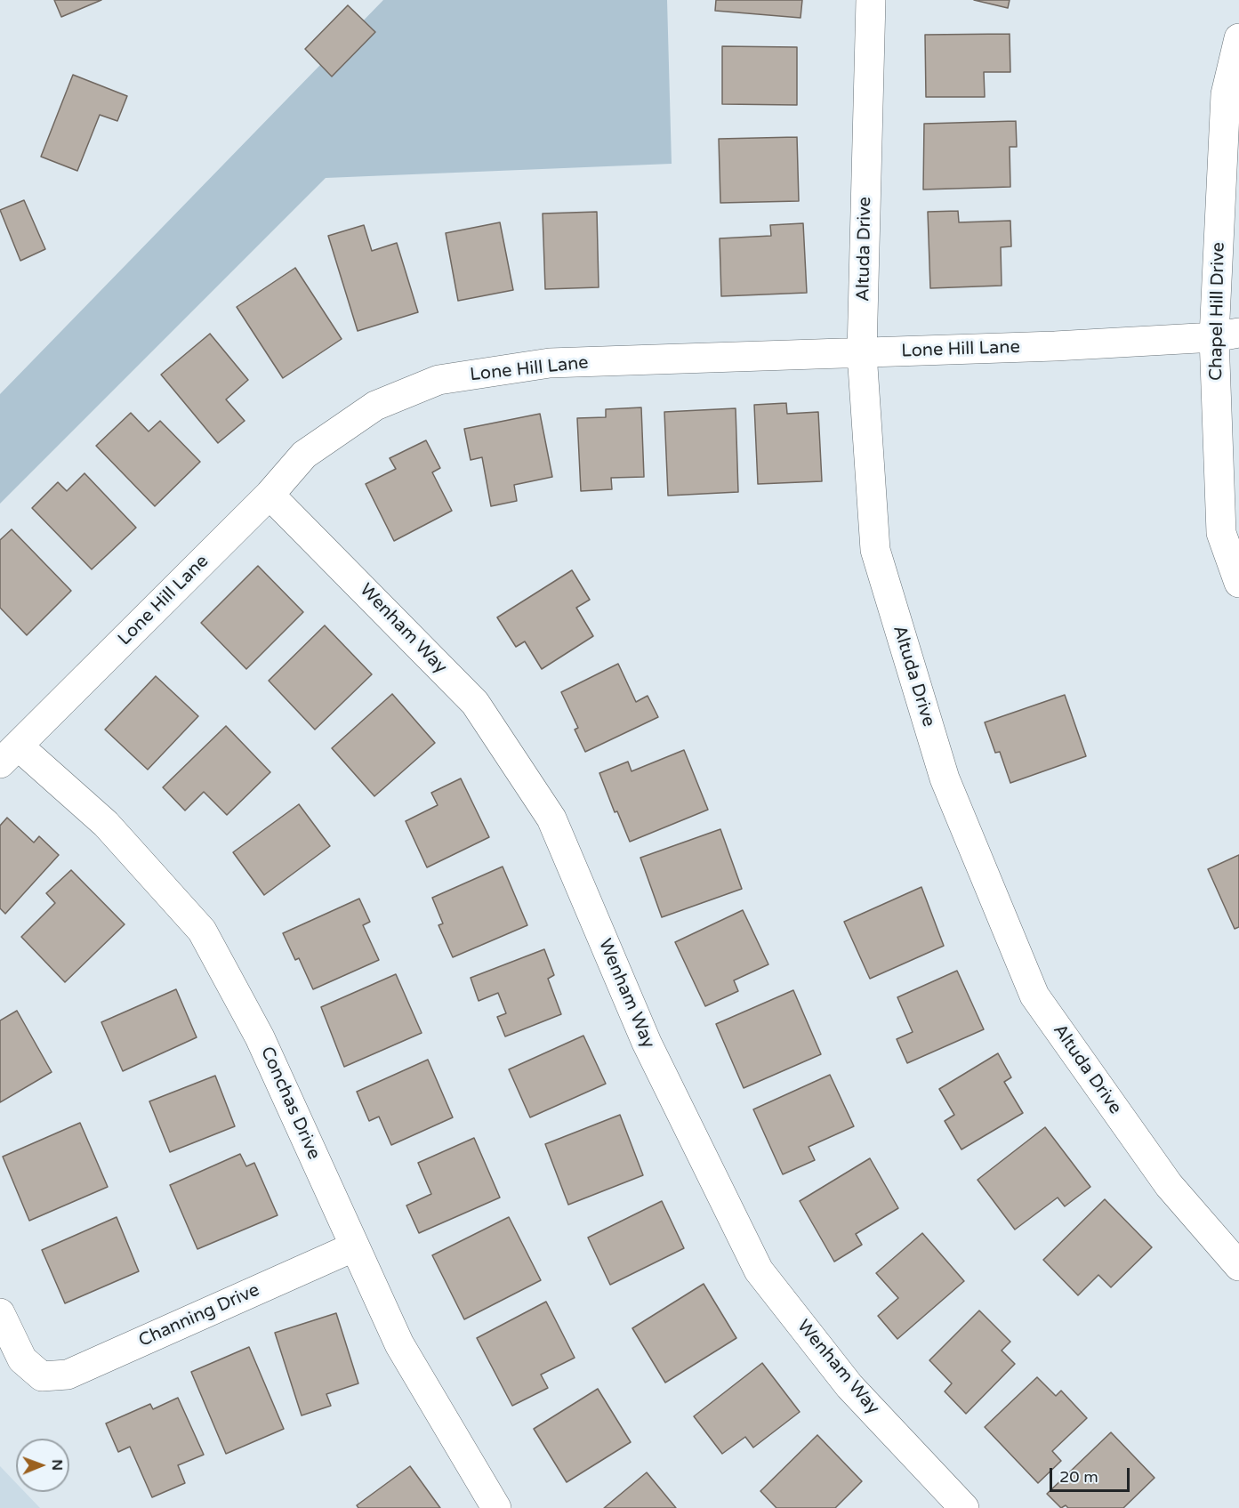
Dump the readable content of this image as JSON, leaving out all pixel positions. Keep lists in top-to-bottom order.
{
  "streets": {
    "street": [
      "Altuda Drive",
      "Chapel Hill Drive",
      "Lone Hill Lane",
      "Wenham Way",
      "Conchas Drive",
      "Channing Drive"
    ]
  },
  "crossings": [
    ["Altuda Drive", "Lone Hill Lane"],
    ["Chapel Hill Drive", "Lone Hill Lane"],
    ["Lone Hill Lane", "Wenham Way"],
    ["Lone Hill Lane", "Conchas Drive"],
    ["Conchas Drive", "Channing Drive"]
  ],
  "scale_bar": "20 m",
  "north": "right"
}
